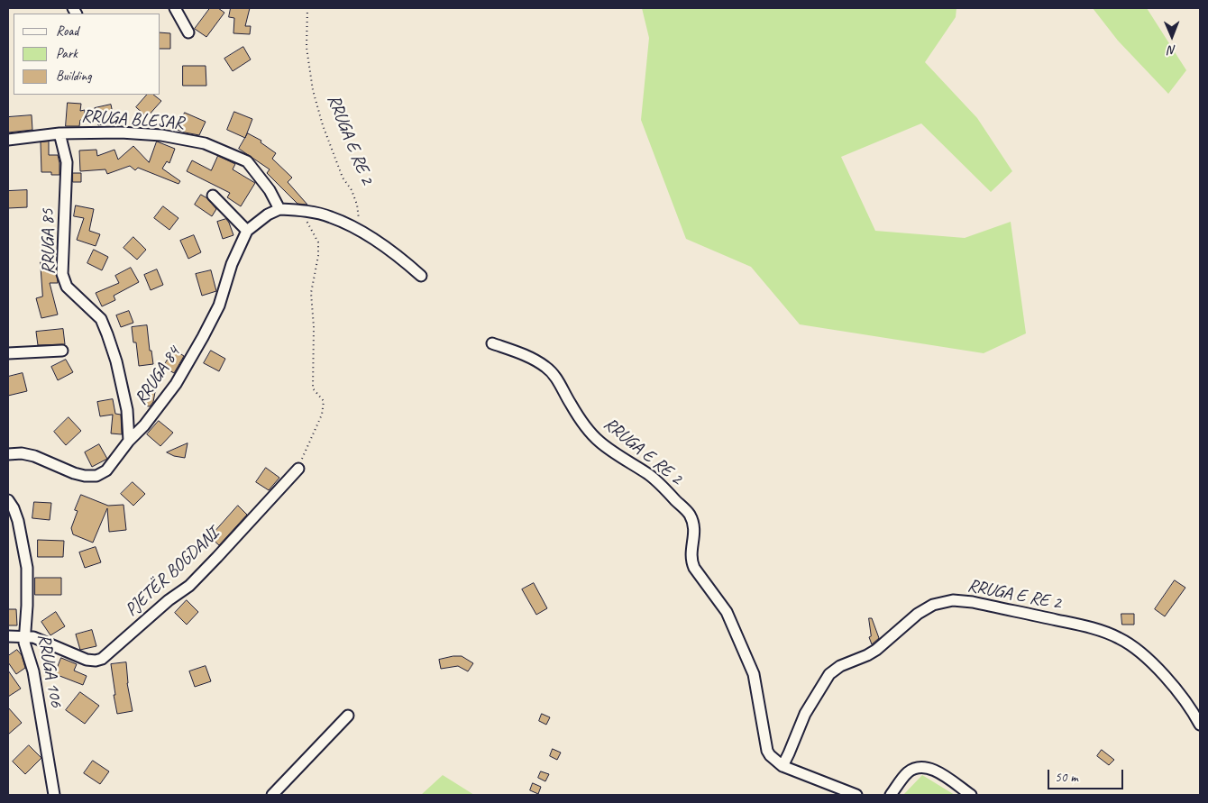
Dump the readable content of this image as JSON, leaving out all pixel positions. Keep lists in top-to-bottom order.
{
  "streets": {
    "street": [
      "RRUGA BLESAR",
      "RRUGA E RE 2",
      "RRUGA 85",
      "RRUGA 84",
      "PJETËR BOGDANI",
      "RRUGA 106"
    ]
  },
  "crossings": [
    ["RRUGA BLESAR", "RRUGA 85"],
    ["RRUGA BLESAR", "RRUGA 84"],
    ["RRUGA 85", "RRUGA 84"],
    ["PJETËR BOGDANI", "RRUGA 106"]
  ],
  "legend": ["Road", "Park", "Building"],
  "scale_bar": "50 m",
  "north": "bottom"
}
